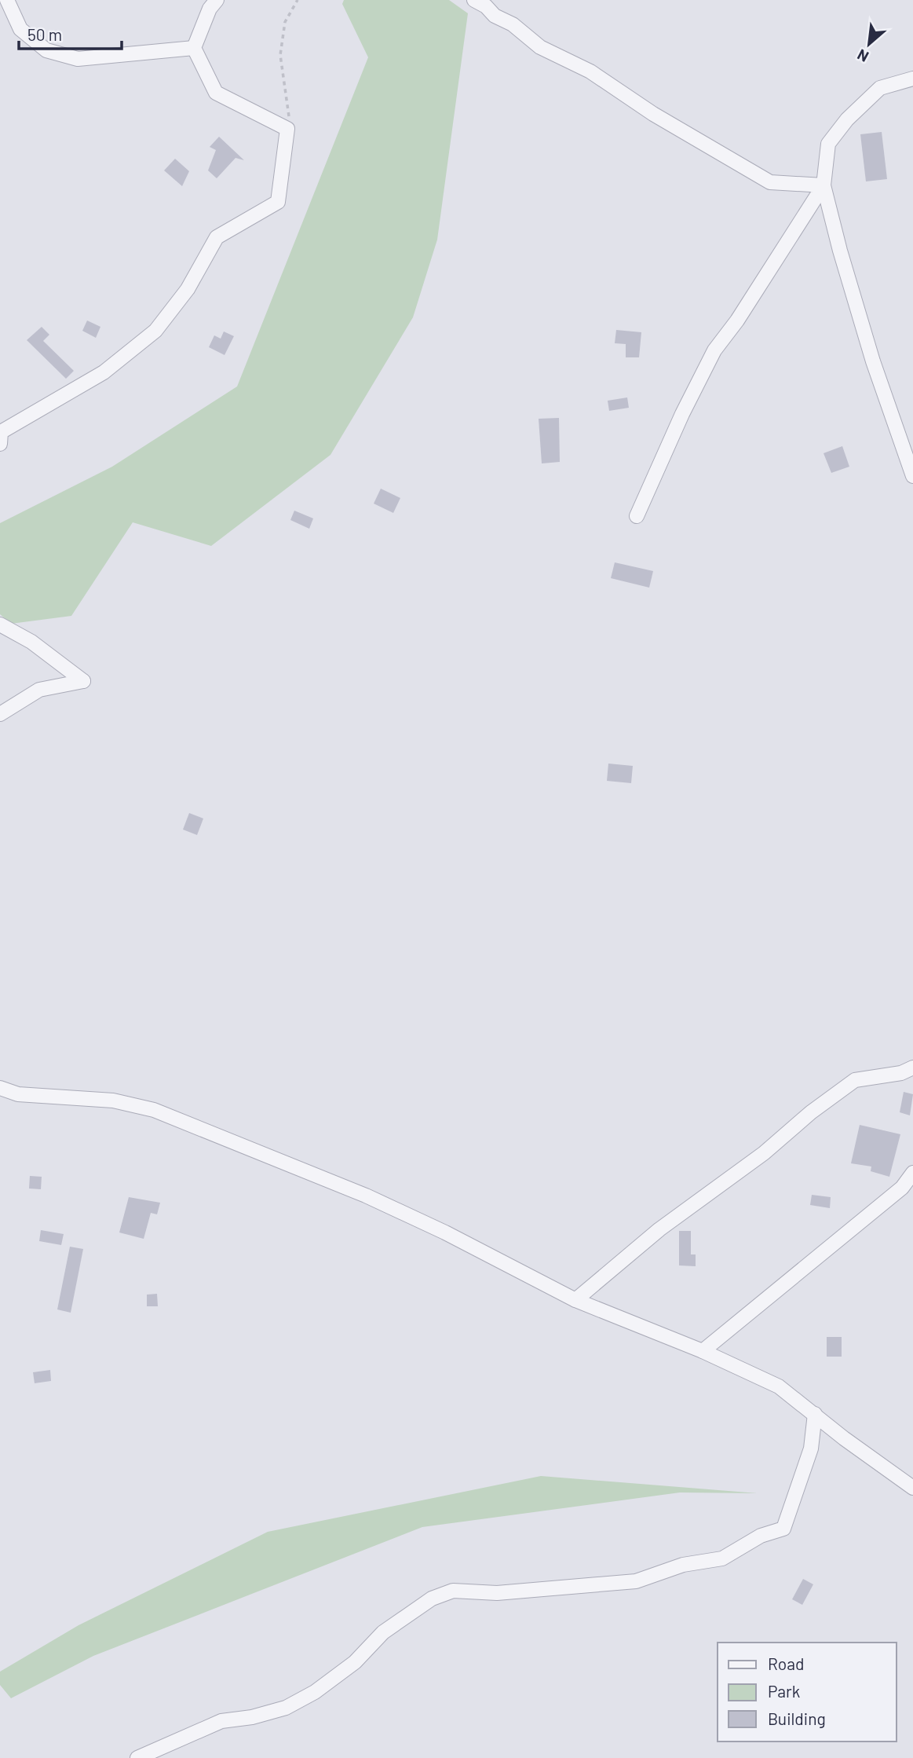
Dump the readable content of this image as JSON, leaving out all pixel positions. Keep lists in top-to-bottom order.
{
  "legend": ["Road", "Park", "Building"],
  "scale_bar": "50 m",
  "north": "bottom left"
}
